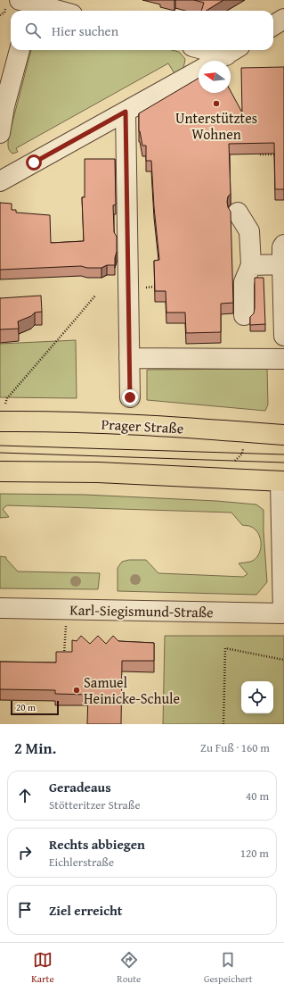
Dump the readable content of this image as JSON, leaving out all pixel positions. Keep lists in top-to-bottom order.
{
  "streets": {
    "main road": ["Prager Straße"],
    "street": ["Karl-Siegismund-Straße"]
  },
  "places": ["Unterstütztes Wohnen", "Samuel Heinicke-Schule"],
  "scale_bar": "20 m",
  "north": "left",
  "page": {
    "search": "Hier suchen",
    "scale": "20 m",
    "heading": ["2 Min.", "Zu Fuß · 160 m"],
    "list": [
      ["Geradeaus", "Stötteritzer Straße", "40 m"],
      ["Rechts abbiegen", "Eichlerstraße", "120 m"],
      "Ziel erreicht"
    ],
    "nav": ["Karte", "Route", "Gespeichert"]
  }
}
